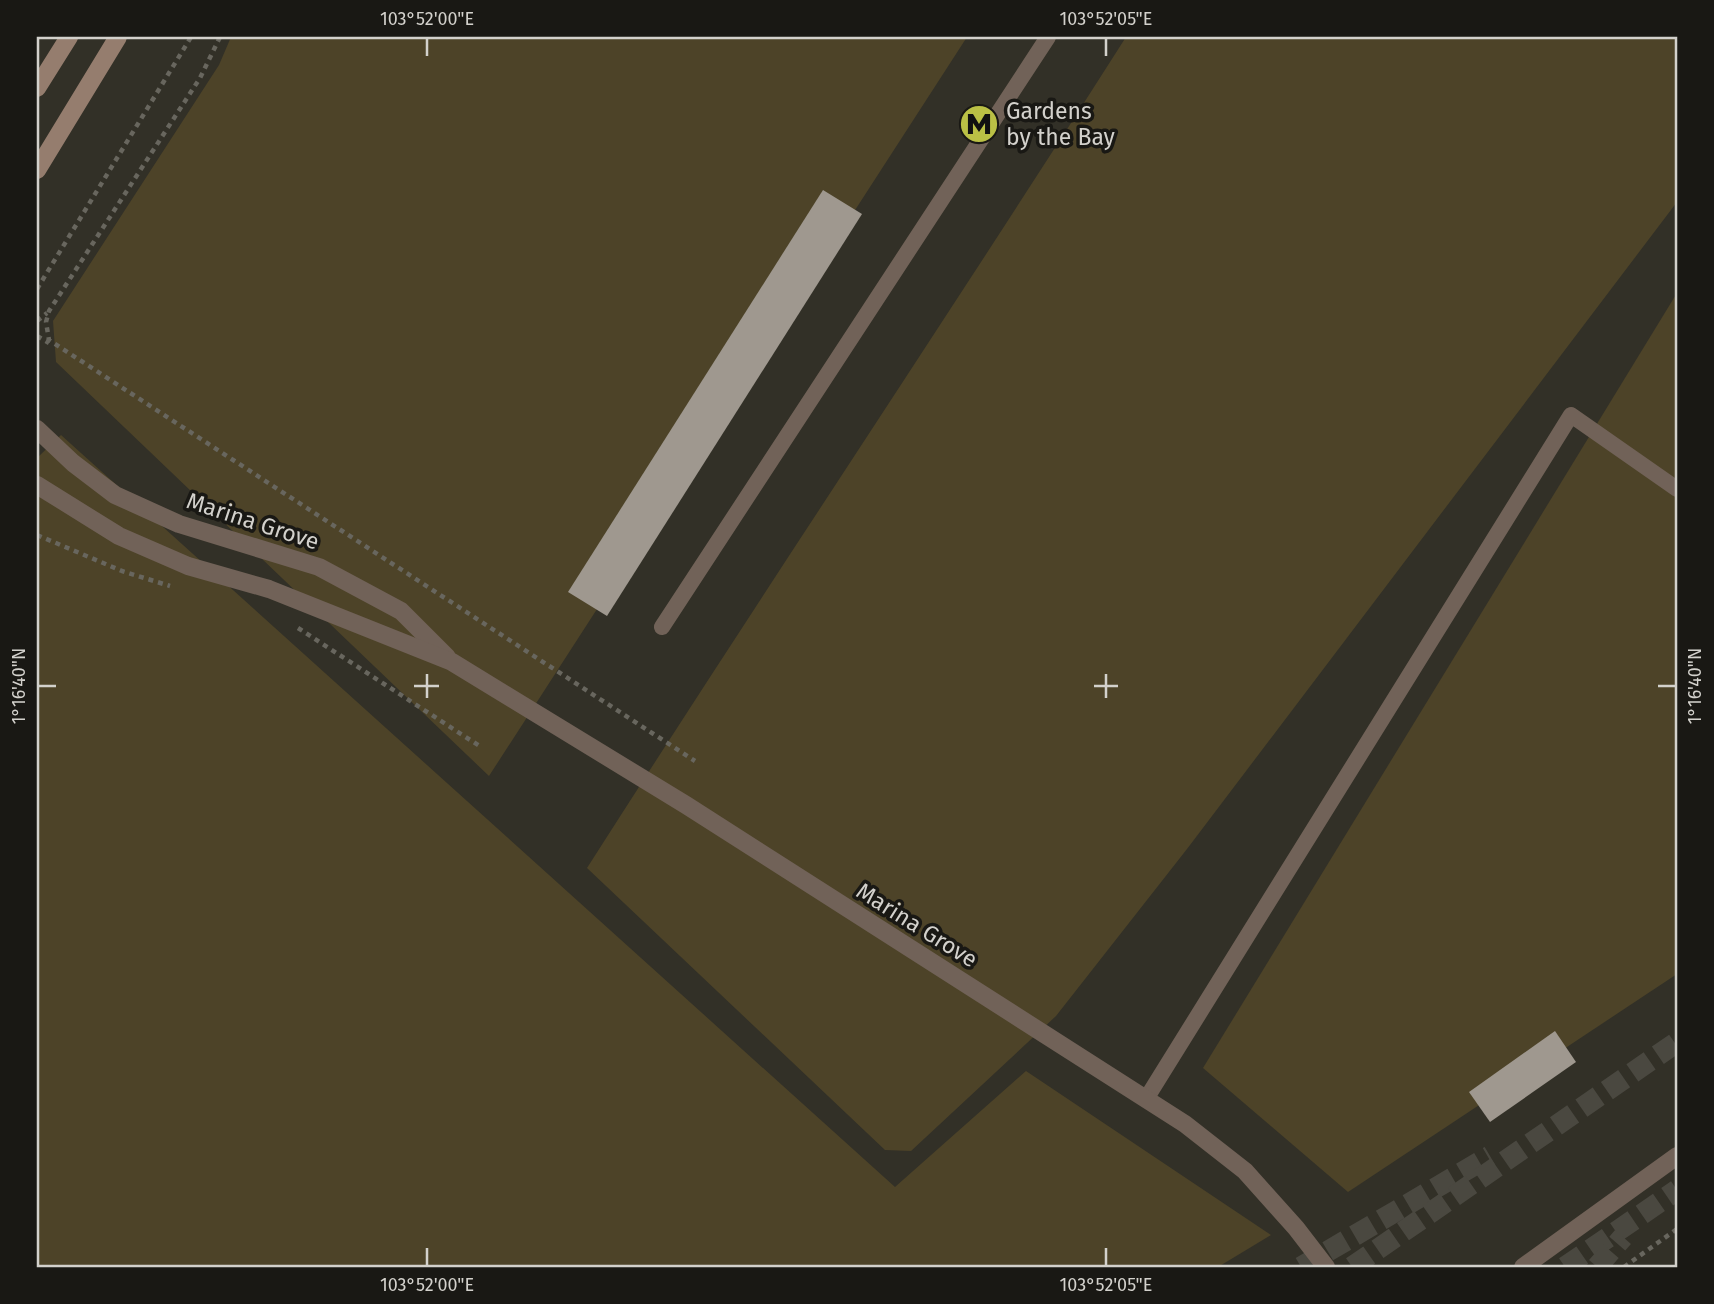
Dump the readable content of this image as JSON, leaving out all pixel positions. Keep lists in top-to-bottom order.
{
  "streets": {
    "street": ["Marina Grove"]
  },
  "places": {
    "metro station": ["Gardens by the Bay"]
  },
  "coordinates": ["103°52'00\"E", "103°52'05\"E", "1°16'40\"N"]
}
